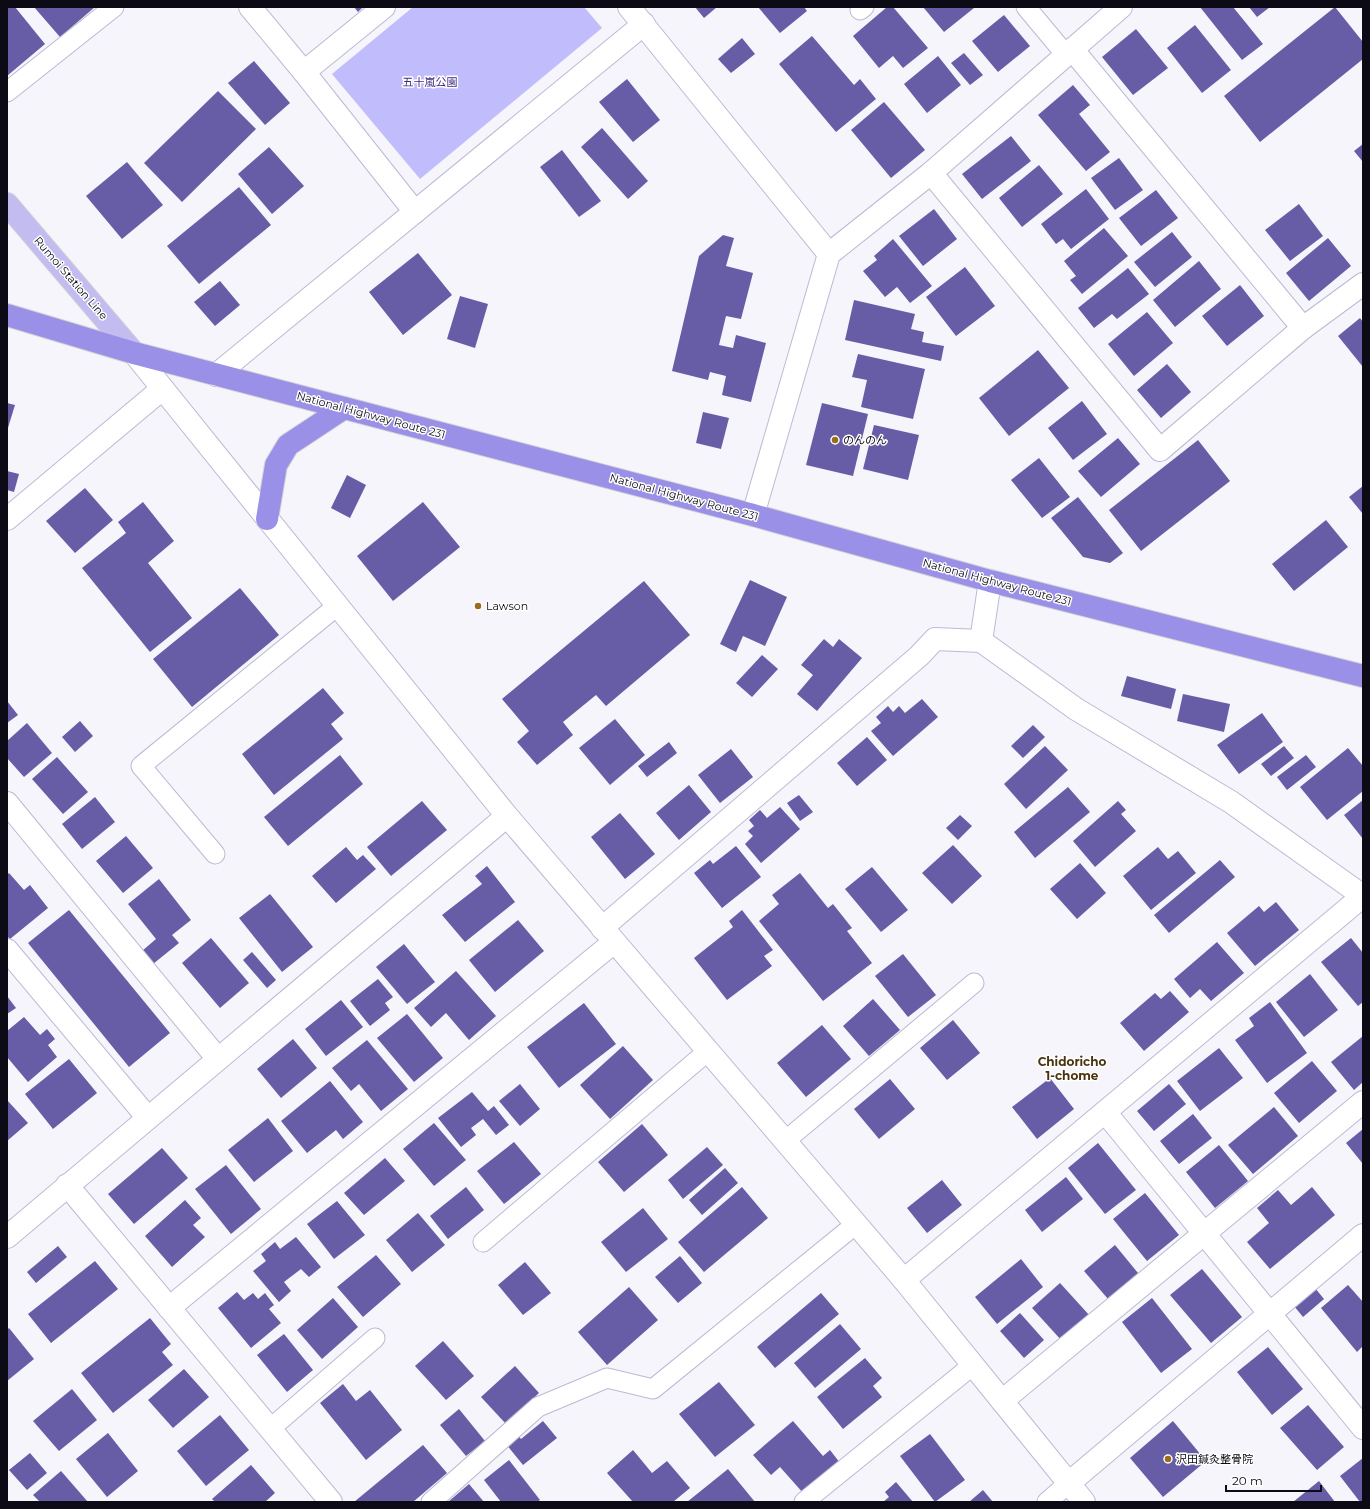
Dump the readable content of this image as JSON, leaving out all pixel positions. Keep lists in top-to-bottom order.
{
  "streets": {
    "highway": ["National Highway Route 231"],
    "main road": ["Rumoi Station Line"]
  },
  "crossings": [
    ["Rumoi Station Line", "National Highway Route 231"]
  ],
  "districts": ["Chidoricho 1-chome"],
  "parks": ["五十嵐公園"],
  "places": ["のんのん", "Lawson", "沢田鍼灸整骨院"],
  "scale_bar": "20 m"
}
